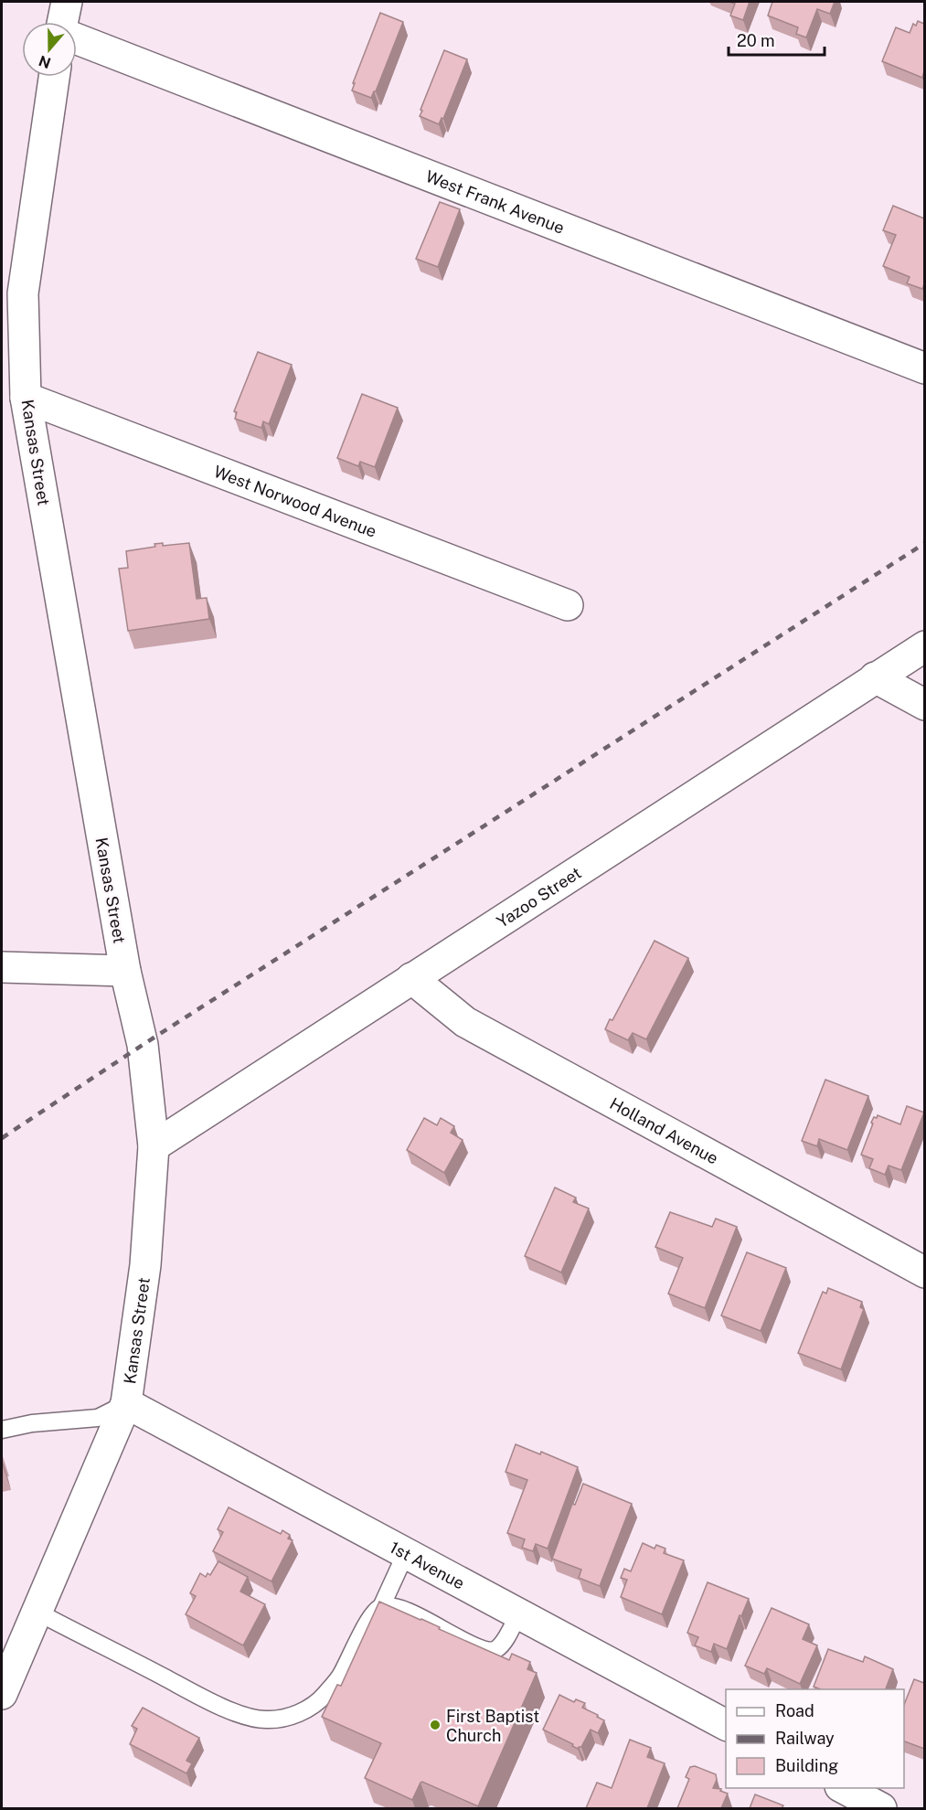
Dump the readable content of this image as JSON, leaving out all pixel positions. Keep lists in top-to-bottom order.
{
  "streets": {
    "street": [
      "West Frank Avenue",
      "Kansas Street",
      "West Norwood Avenue",
      "Yazoo Street",
      "Holland Avenue",
      "1st Avenue"
    ]
  },
  "crossings": [
    ["Kansas Street", "West Norwood Avenue"],
    ["Kansas Street", "Yazoo Street"],
    ["Kansas Street", "1st Avenue"],
    ["Yazoo Street", "Holland Avenue"]
  ],
  "places": ["First Baptist Church"],
  "legend": ["Road", "Railway", "Building"],
  "scale_bar": "20 m",
  "north": "bottom"
}
